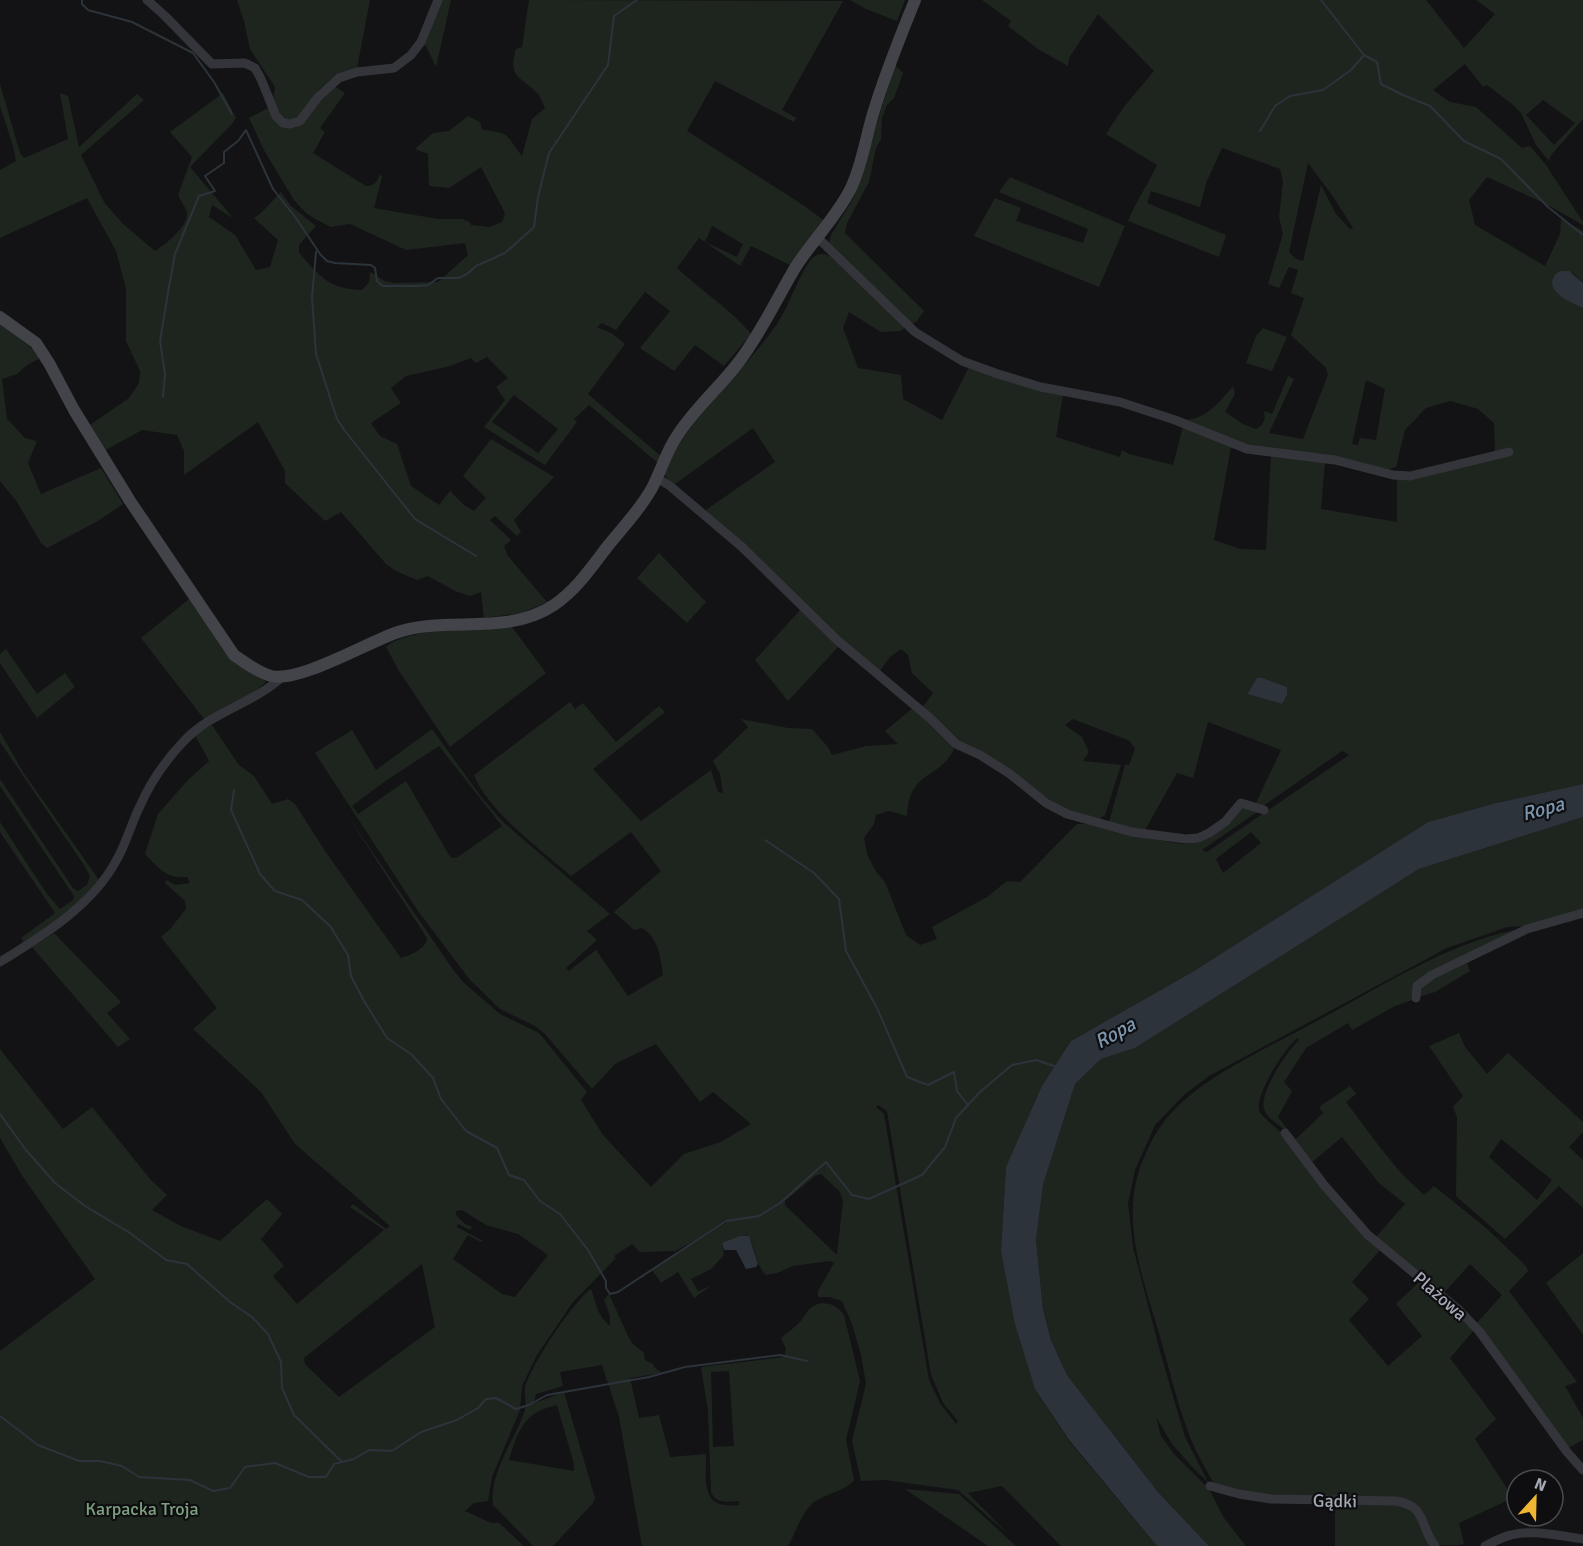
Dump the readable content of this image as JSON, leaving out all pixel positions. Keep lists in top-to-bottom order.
{
  "streets": {
    "street": ["Plażowa", "Gądki"]
  },
  "water": ["Ropa"],
  "parks": ["Karpacka Troja"],
  "north": "top"
}
